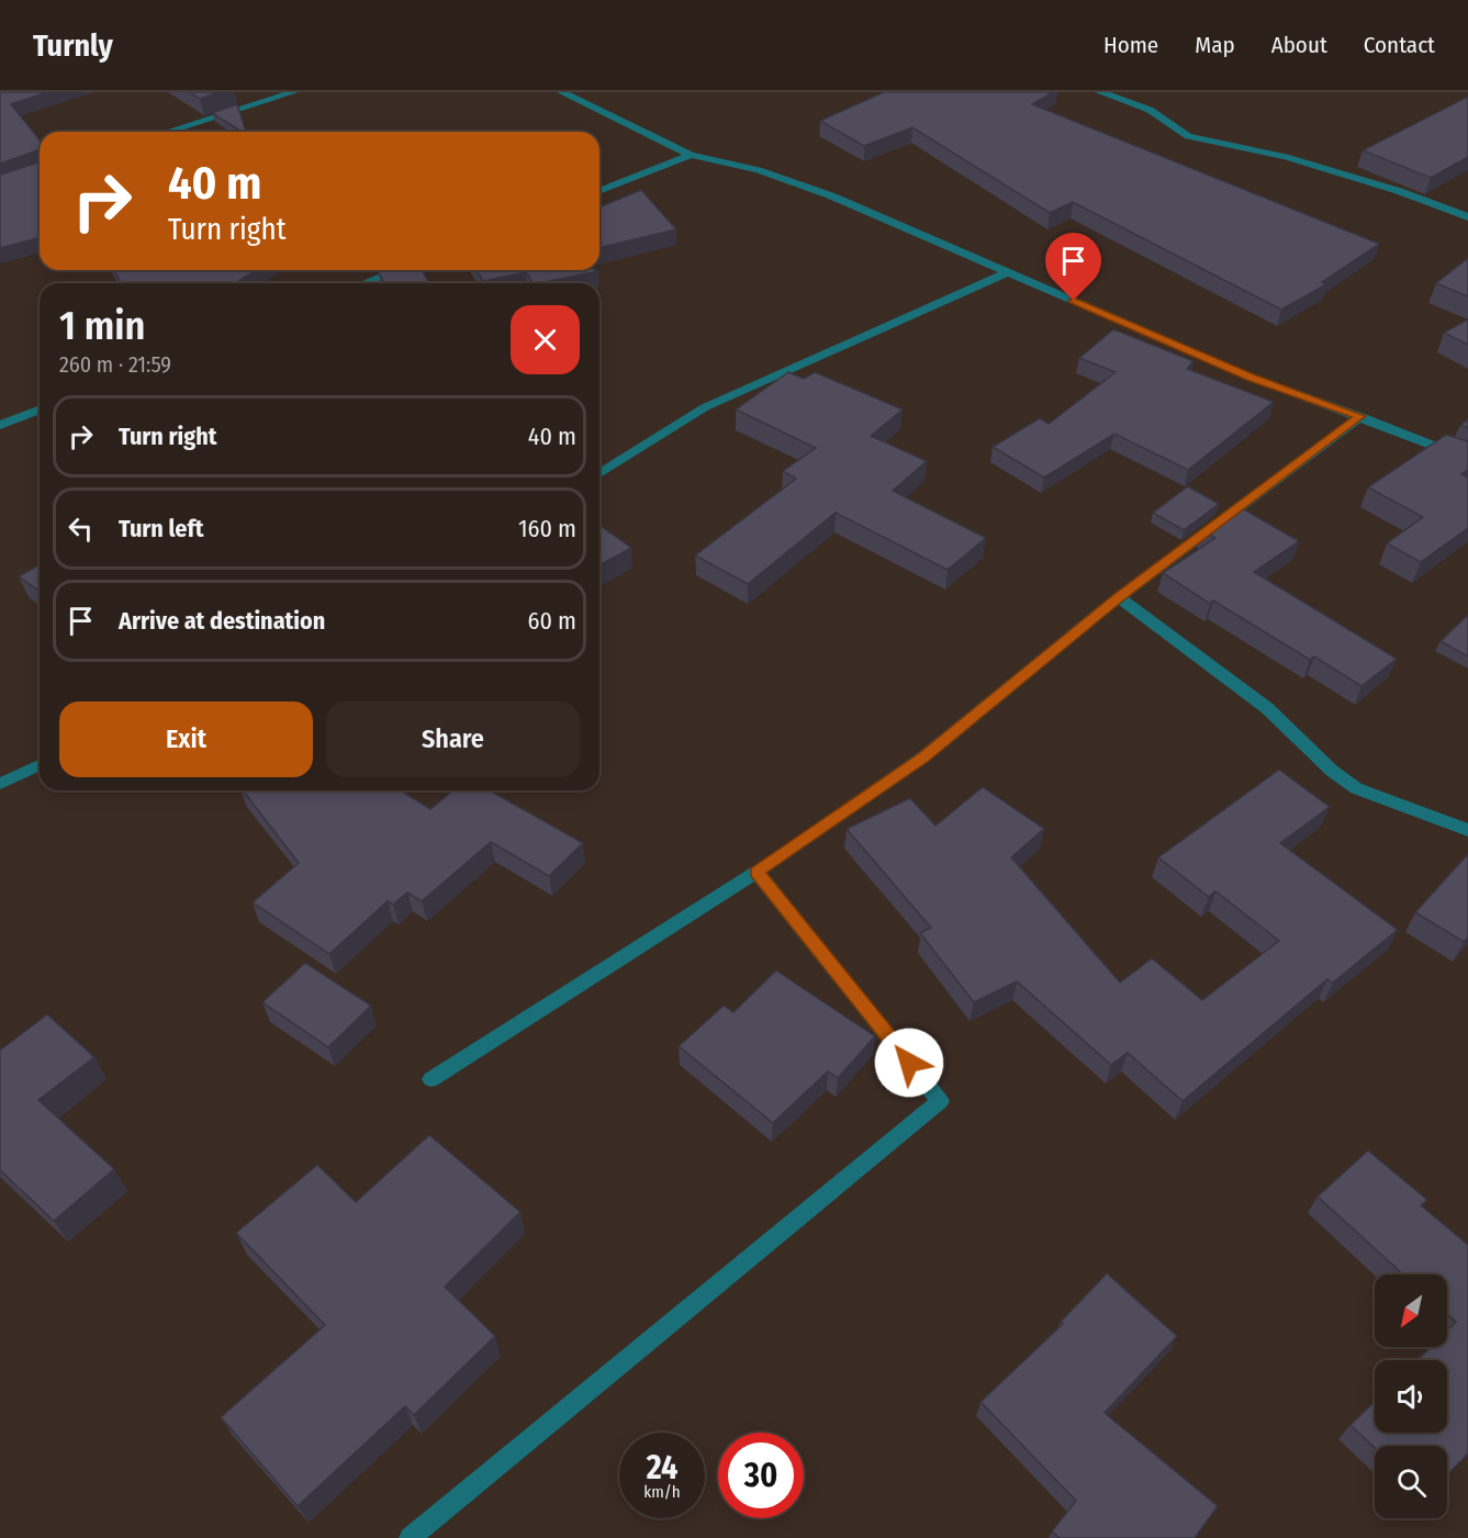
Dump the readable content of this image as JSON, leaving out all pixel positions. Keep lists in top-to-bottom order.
{
  "north": "bottom left",
  "page": {
    "header": "Turnly",
    "nav": [
      "Home",
      "Map",
      "About",
      "Contact"
    ],
    "turn": ["40 m", "Turn right"],
    "heading": ["1 min", "260 m · 21:59"],
    "list": [
      {
        "name": "Turn right",
        "value": "40 m"
      },
      {
        "name": "Turn left",
        "value": "160 m"
      },
      {
        "name": "Arrive at destination",
        "value": "60 m"
      }
    ],
    "buttons": ["Exit", "Share"],
    "speed": "24 km/h",
    "limit": "30"
  }
}
